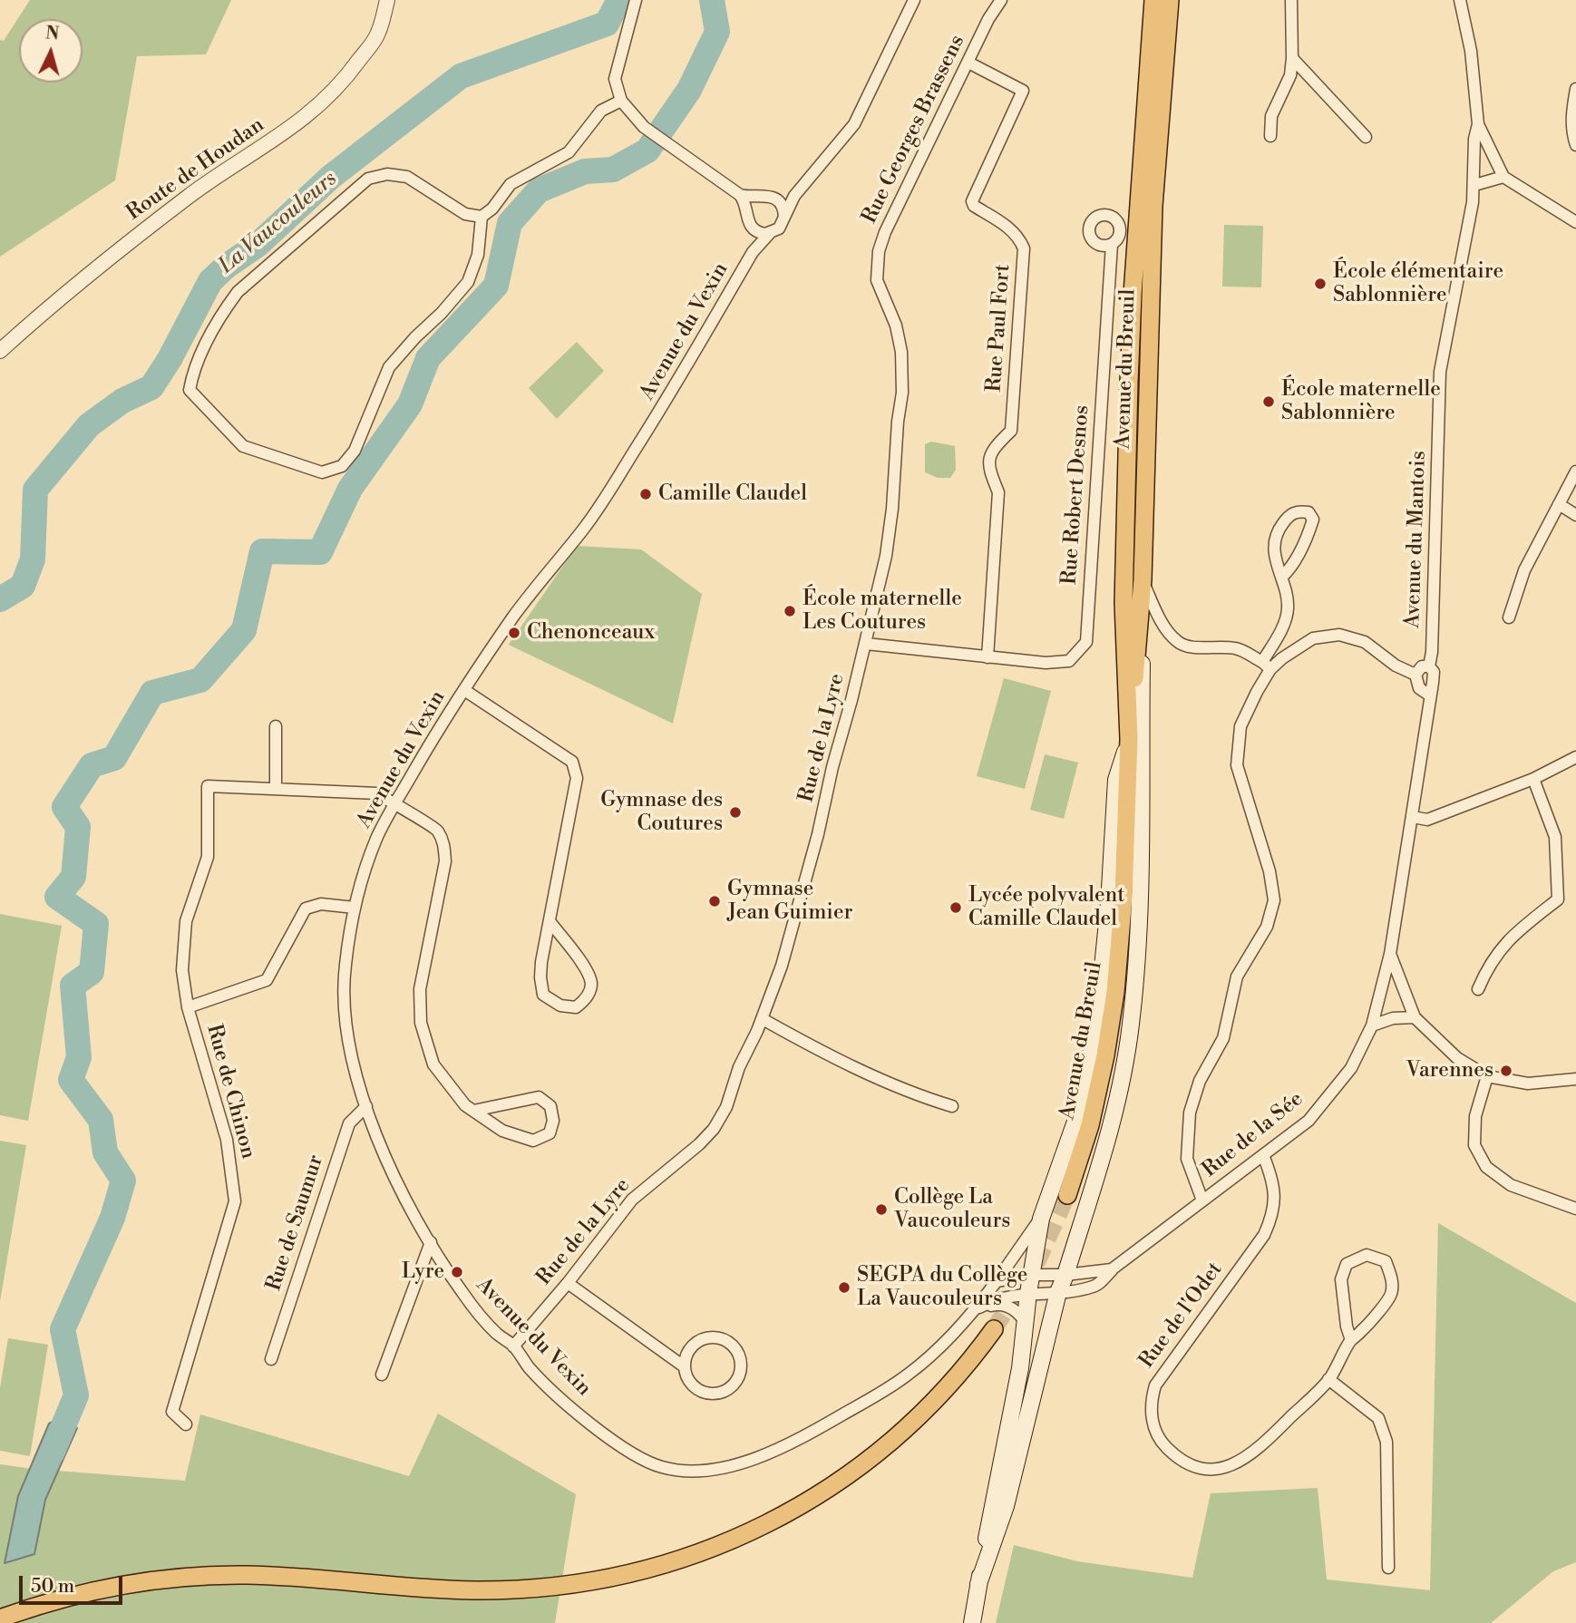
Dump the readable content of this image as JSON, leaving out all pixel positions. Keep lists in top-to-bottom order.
{
  "streets": {
    "main road": ["Avenue du Breuil"],
    "street": [
      "Rue Georges Brassens",
      "Route de Houdan",
      "Rue Paul Fort",
      "Avenue du Vexin",
      "Rue Robert Desnos",
      "Avenue du Mantois",
      "Rue de la Lyre",
      "Rue de Chinon",
      "Rue de la Sée",
      "Rue de Saumur",
      "Rue de l'Odet"
    ]
  },
  "crossings": [
    ["Rue Georges Brassens", "Rue Paul Fort"],
    ["Rue Georges Brassens", "Rue de la Lyre"],
    ["Rue Paul Fort", "Rue Robert Desnos"],
    ["Avenue du Vexin", "Rue de la Lyre"],
    ["Avenue du Vexin", "Rue de Chinon"],
    ["Avenue du Vexin", "Rue de la Sée"],
    ["Avenue du Vexin", "Rue de Saumur"],
    ["Rue Robert Desnos", "Rue de la Lyre"],
    ["Avenue du Mantois", "Rue de la Sée"],
    ["Rue de la Sée", "Rue de l'Odet"]
  ],
  "water": ["La Vaucouleurs"],
  "places": [
    "École élémentaire Sablonnière",
    "École maternelle Sablonnière",
    "Camille Claudel",
    "École maternelle Les Coutures",
    "Chenonceaux",
    "Gymnase des Coutures",
    "Gymnase Jean Guimier",
    "Lycée polyvalent Camille Claudel",
    "Varennes",
    "Collège La Vaucouleurs",
    "Lyre",
    "SEGPA du Collège La Vaucouleurs"
  ],
  "scale_bar": "50 m",
  "north": "top"
}
